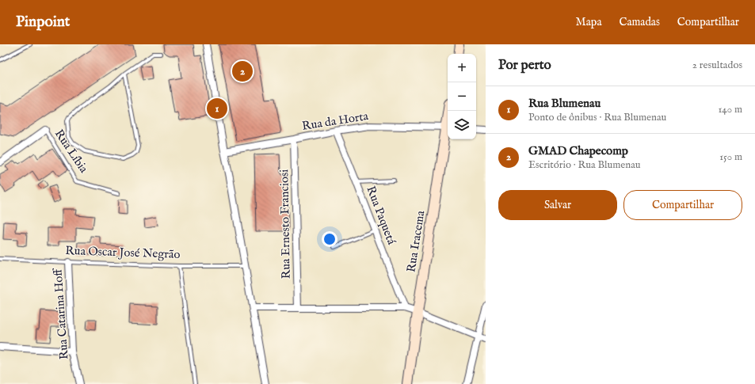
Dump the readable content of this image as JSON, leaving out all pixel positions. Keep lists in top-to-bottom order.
{
  "streets": {
    "street": [
      "Rua da Horta",
      "Rua Paquetá",
      "Rua Ernesto Franciosi",
      "Rua Iracema",
      "Rua Catarina Hoff"
    ],
    "lane": ["Rua Líbia", "Rua Oscar José Negrão"]
  },
  "crossings": [
    ["Rua da Horta", "Rua Paquetá"],
    ["Rua da Horta", "Rua Ernesto Franciosi"],
    ["Rua Oscar José Negrão", "Rua Catarina Hoff"]
  ],
  "page": {
    "header": "Pinpoint",
    "nav": ["Mapa", "Camadas", "Compartilhar"],
    "heading": ["Por perto", "2 resultados"],
    "map_buttons": ["+", "−"],
    "pins": ["2", "1"],
    "list": [
      {
        "mark": "1",
        "name": "Rua Blumenau",
        "note": "Ponto de ônibus · Rua Blumenau",
        "value": "140 m"
      },
      {
        "mark": "2",
        "name": "GMAD Chapecomp",
        "note": "Escritório · Rua Blumenau",
        "value": "150 m"
      }
    ],
    "buttons": ["Salvar", "Compartilhar"]
  }
}
